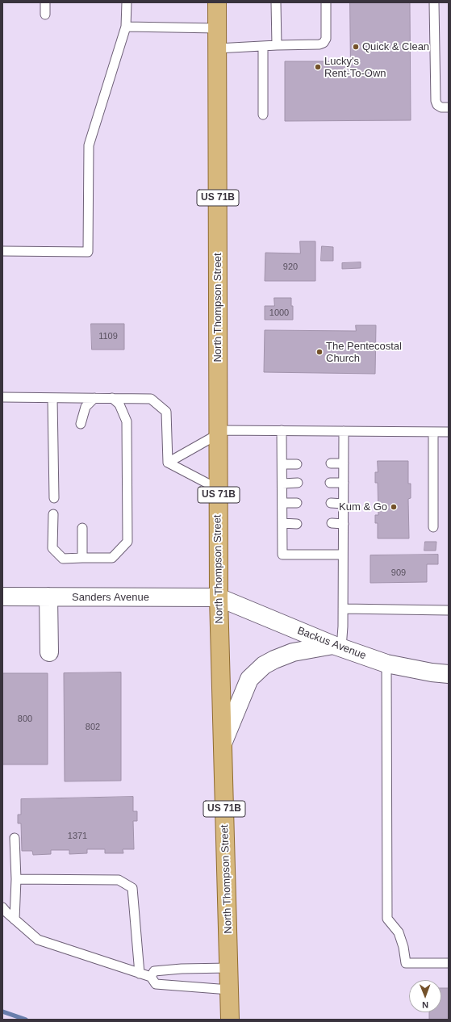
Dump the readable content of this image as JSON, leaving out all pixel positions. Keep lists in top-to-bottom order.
{
  "streets": {
    "main road": ["US 71B", "North Thompson Street"],
    "street": ["Sanders Avenue", "Backus Avenue"]
  },
  "crossings": [
    ["North Thompson Street", "Sanders Avenue"],
    ["North Thompson Street", "Backus Avenue"],
    ["Sanders Avenue", "Backus Avenue"]
  ],
  "places": [
    "Quick & Clean",
    "Lucky's Rent-To-Own",
    "The Pentecostal Church",
    "Kum & Go"
  ],
  "house_numbers": [
    "920",
    "1000",
    "1109",
    "909",
    "800",
    "802",
    "1371"
  ],
  "north": "bottom"
}
